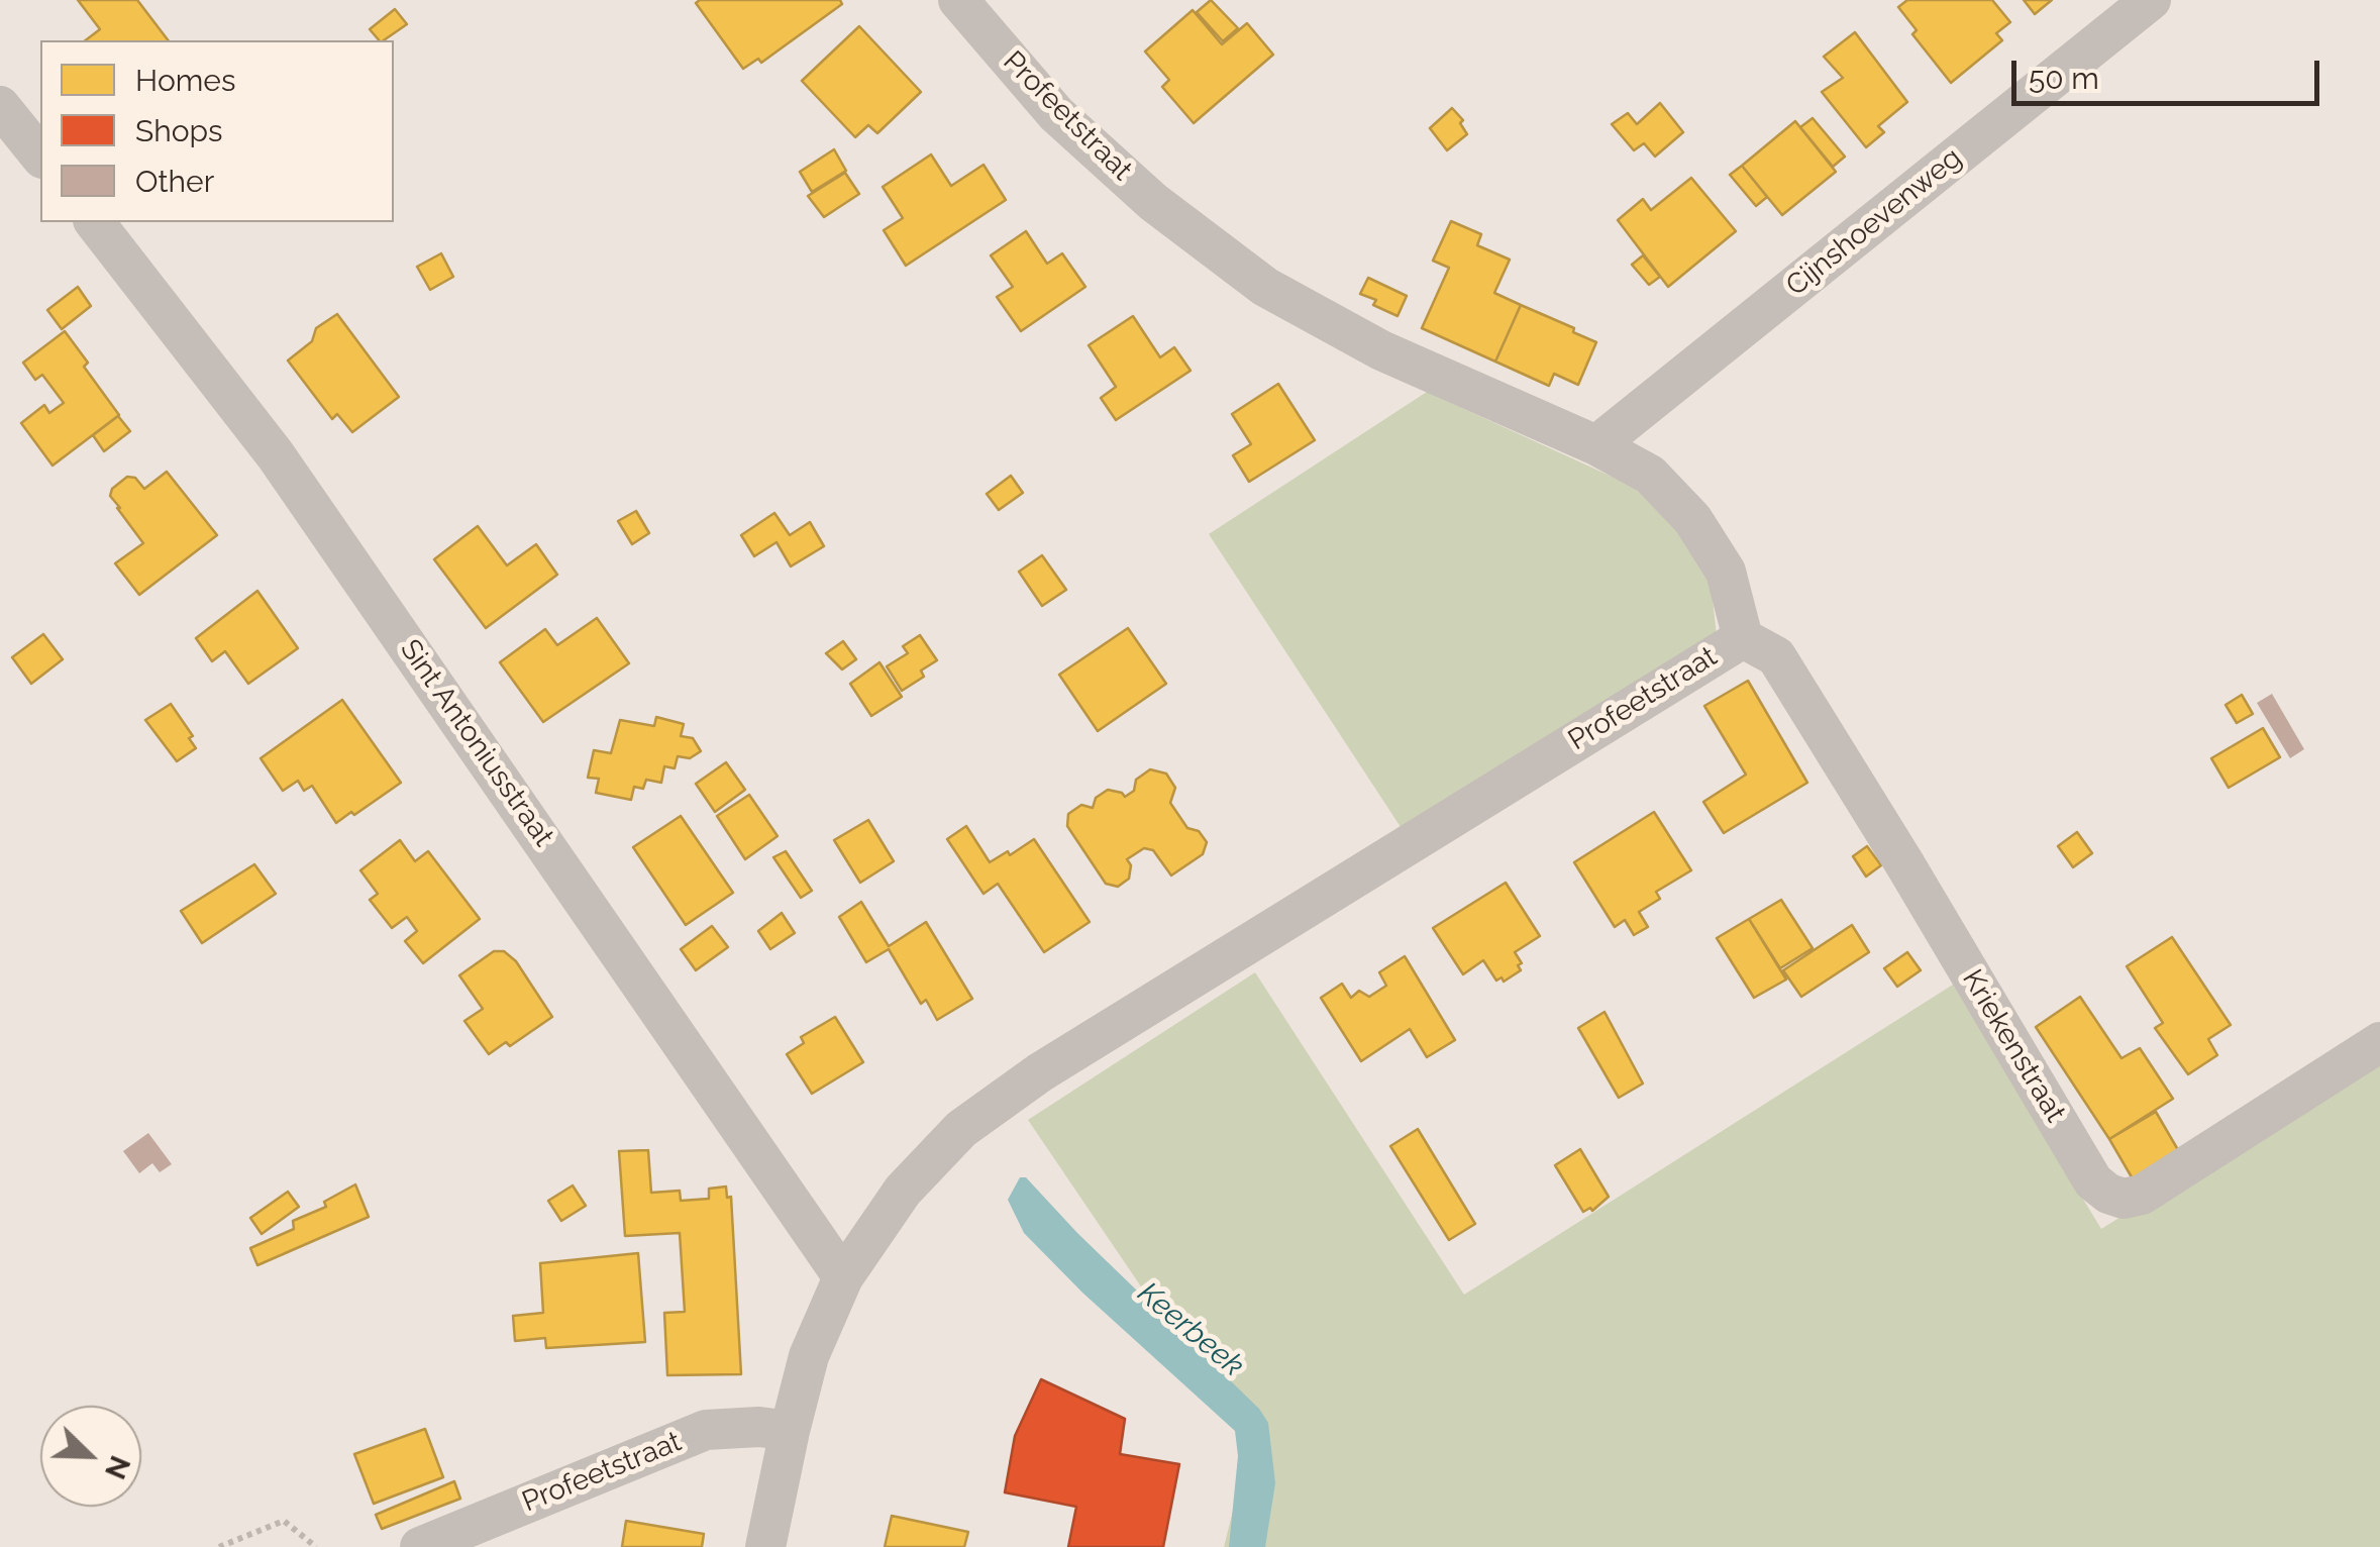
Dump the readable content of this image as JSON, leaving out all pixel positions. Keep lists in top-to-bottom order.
{
  "streets": {
    "street": [
      "Profeetstraat",
      "Cijnshoevenweg",
      "Sint Antoniusstraat",
      "Kriekenstraat"
    ]
  },
  "crossings": [
    ["Profeetstraat", "Cijnshoevenweg"],
    ["Profeetstraat", "Sint Antoniusstraat"],
    ["Profeetstraat", "Kriekenstraat"]
  ],
  "water": ["Keerbeek"],
  "legend": ["Homes", "Shops", "Other"],
  "scale_bar": "50 m",
  "north": "bottom right"
}
